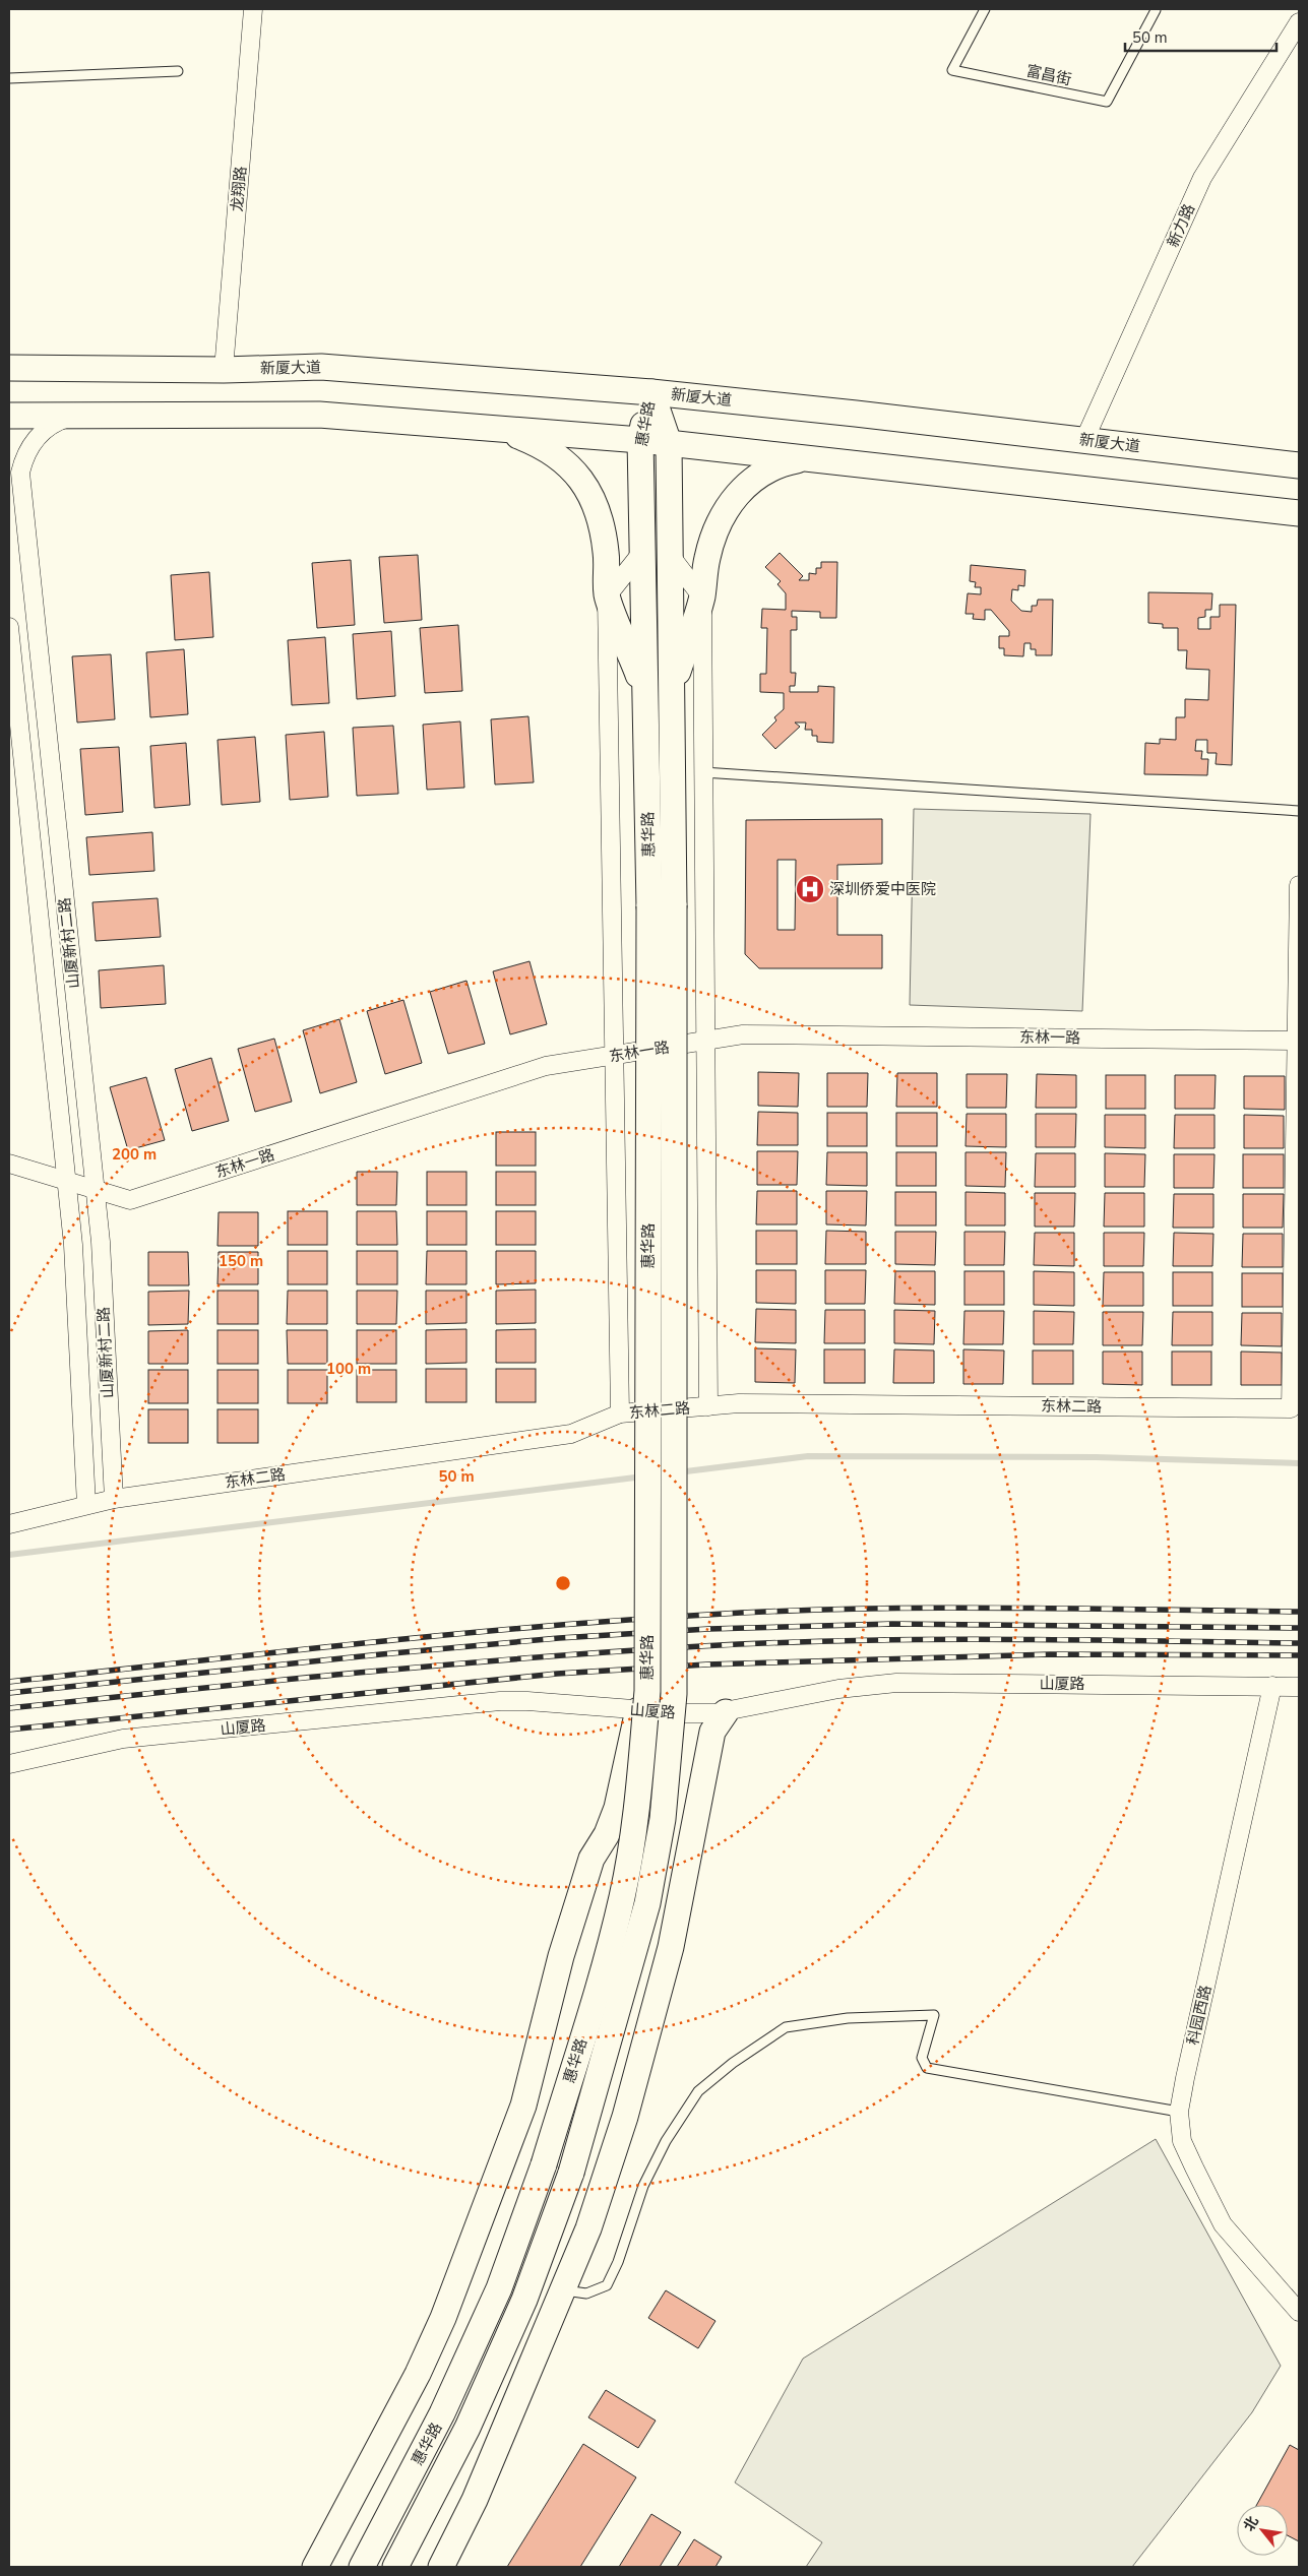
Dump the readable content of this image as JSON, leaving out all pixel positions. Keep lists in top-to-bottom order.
{
  "streets": {
    "main road": ["新厦大道", "惠华路"],
    "street": [
      "龙翔路",
      "新力路",
      "山厦新村二路",
      "东林一路",
      "东林二路",
      "山厦路",
      "科园西路"
    ],
    "lane": ["富昌街"]
  },
  "crossings": [
    ["龙翔路", "新厦大道"],
    ["新力路", "新厦大道"],
    ["新厦大道", "惠华路"],
    ["山厦新村二路", "东林一路"],
    ["山厦新村二路", "东林二路"],
    ["东林一路", "东林二路"],
    ["山厦路", "科园西路"]
  ],
  "places": {
    "hospital": ["深圳侨爱中医院"]
  },
  "scale_bar": "50 m",
  "north": "top left",
  "rings": [
    "200 m",
    "150 m",
    "100 m",
    "50 m"
  ]
}
